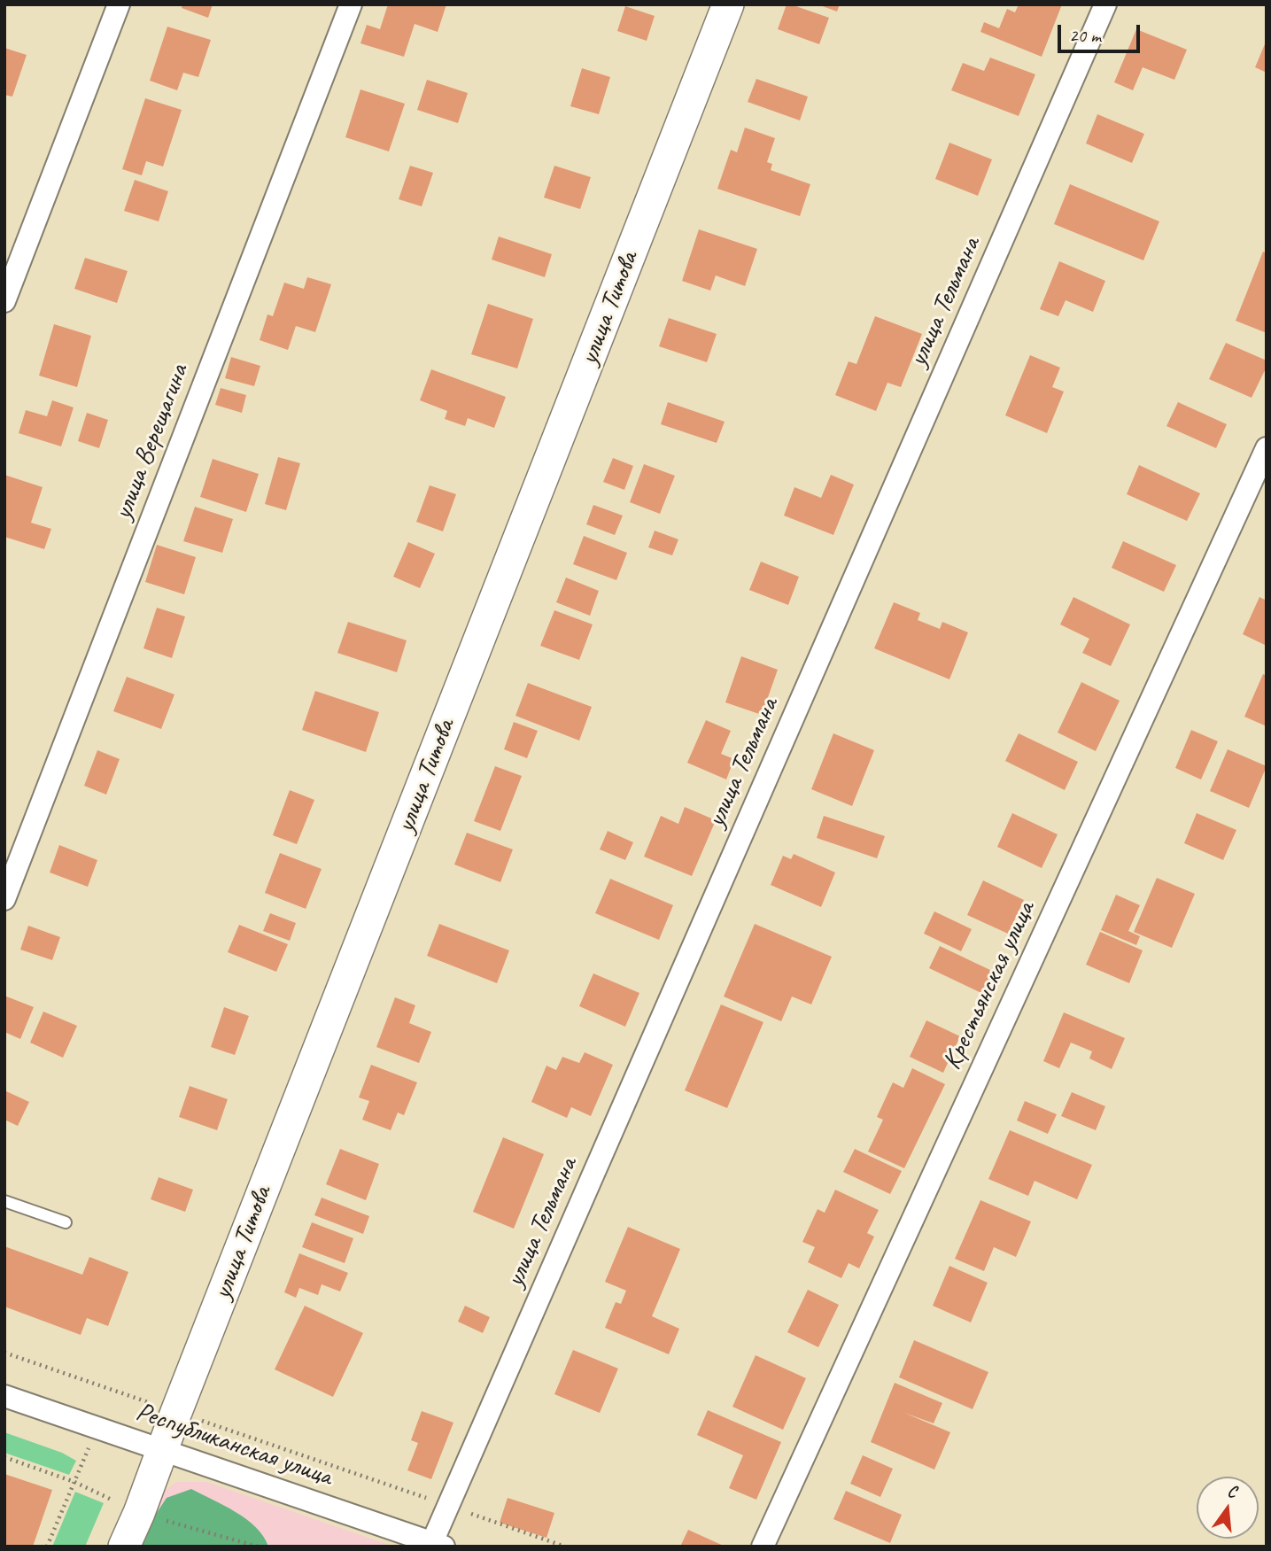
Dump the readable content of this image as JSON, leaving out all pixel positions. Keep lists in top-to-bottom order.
{
  "streets": {
    "main road": ["улица Титова"],
    "street": [
      "улица Тельмана",
      "улица Верещагина",
      "Крестьянская улица",
      "Республиканская улица"
    ]
  },
  "crossings": [
    ["улица Тельмана", "Республиканская улица"],
    ["улица Титова", "Республиканская улица"]
  ],
  "scale_bar": "20 m",
  "north": "top"
}
